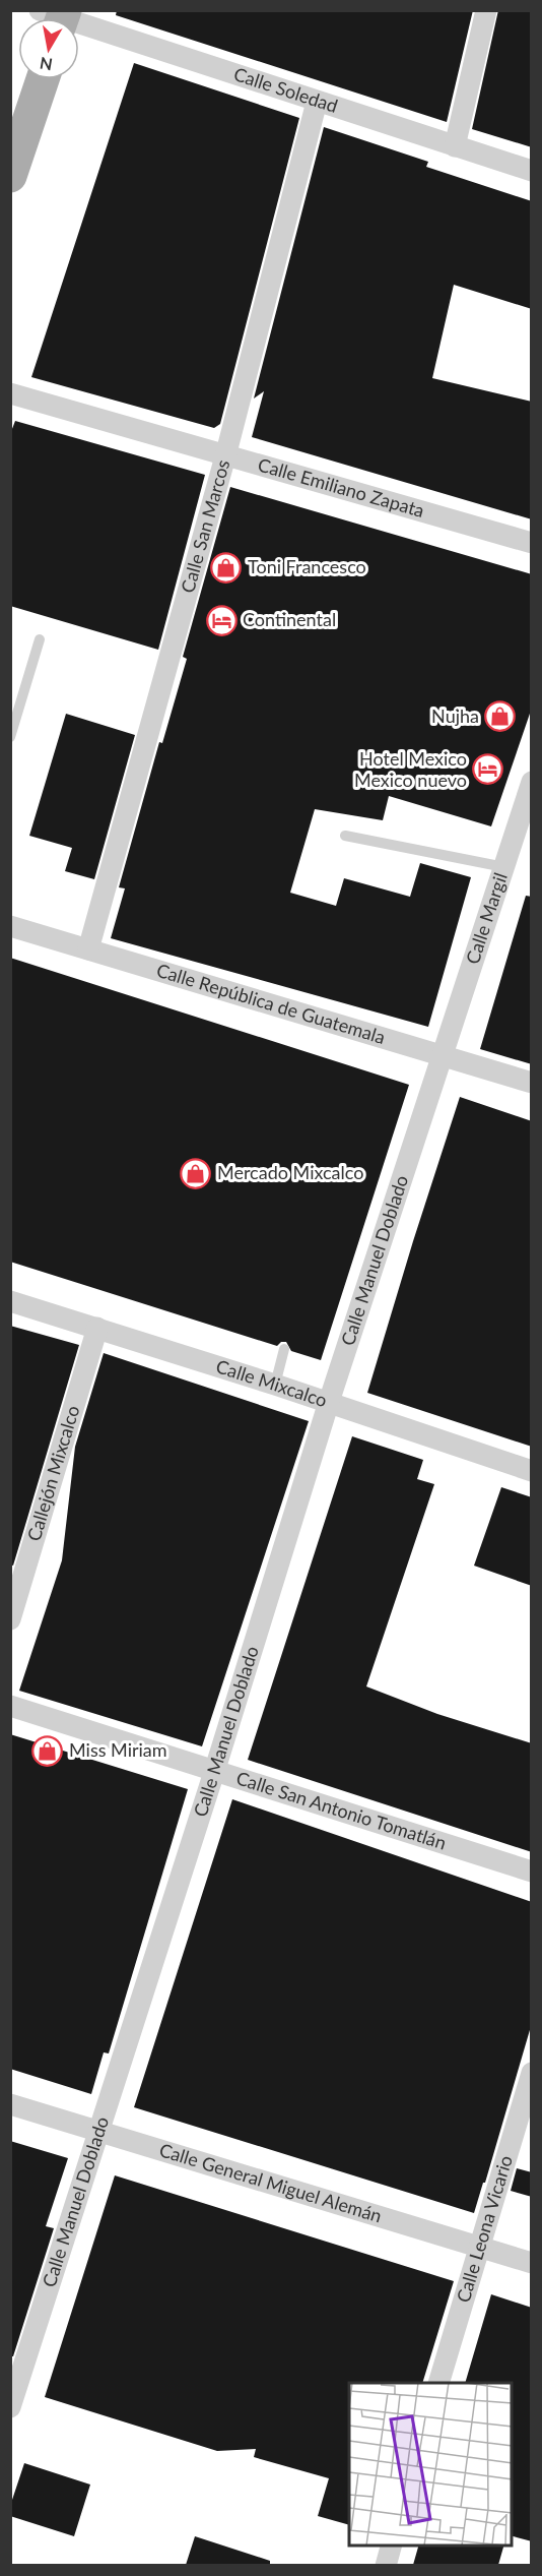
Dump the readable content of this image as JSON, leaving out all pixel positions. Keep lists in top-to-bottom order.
{
  "streets": {
    "street": [
      "Calle Soledad",
      "Calle Emiliano Zapata",
      "Calle San Marcos",
      "Calle Margil",
      "Calle República de Guatemala",
      "Calle Manuel Doblado",
      "Calle Mixcalco",
      "Callejón Mixcalco",
      "Calle San Antonio Tomatlán",
      "Calle General Miguel Alemán",
      "Calle Leona Vicario"
    ]
  },
  "crossings": [
    ["Calle Soledad", "Calle San Marcos"],
    ["Calle Emiliano Zapata", "Calle San Marcos"],
    ["Calle San Marcos", "Calle República de Guatemala"],
    ["Calle Margil", "Calle República de Guatemala"],
    ["Calle Margil", "Calle Manuel Doblado"],
    ["Calle República de Guatemala", "Calle Manuel Doblado"],
    ["Calle Manuel Doblado", "Calle Mixcalco"],
    ["Calle Manuel Doblado", "Calle San Antonio Tomatlán"],
    ["Calle Manuel Doblado", "Calle General Miguel Alemán"],
    ["Calle Mixcalco", "Callejón Mixcalco"],
    ["Calle General Miguel Alemán", "Calle Leona Vicario"]
  ],
  "places": {
    "shop": [
      "Toni Francesco",
      "Nujha",
      "Mercado Mixcalco",
      "Miss Miriam"
    ],
    "hotel": ["Continental", "Hotel Mexico Mexico nuevo"]
  },
  "north": "bottom"
}
